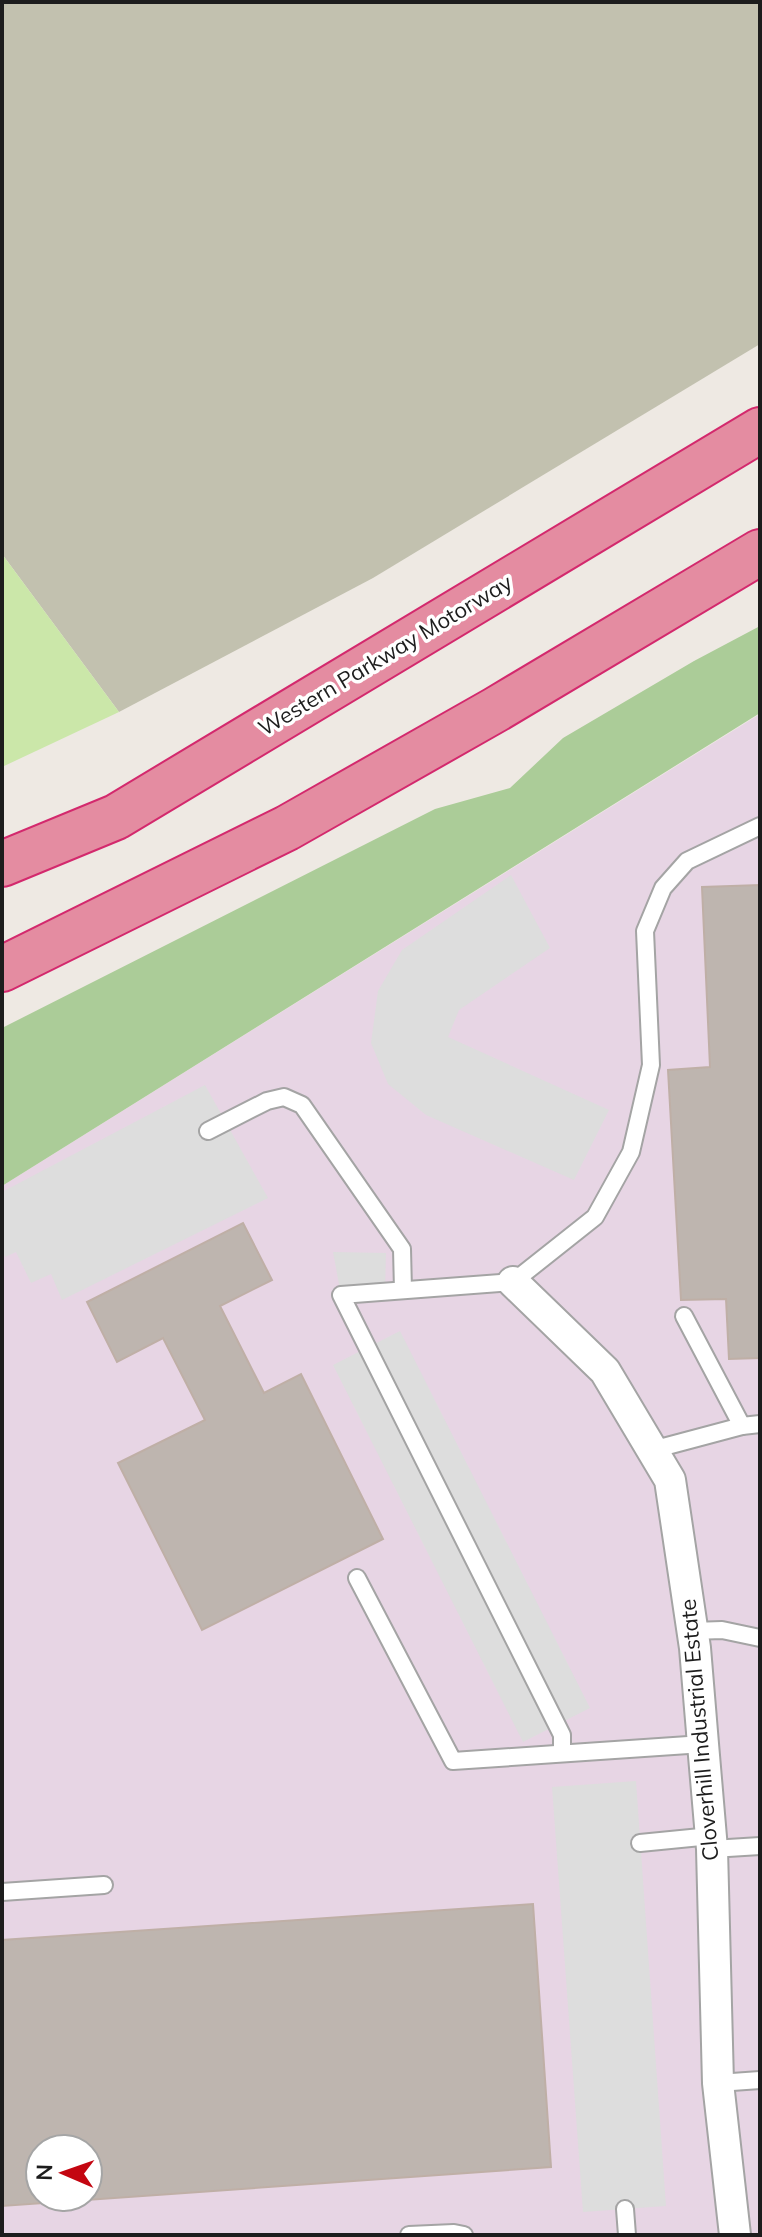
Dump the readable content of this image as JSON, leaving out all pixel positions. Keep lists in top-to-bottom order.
{
  "streets": {
    "highway": ["Western Parkway Motorway"],
    "street": ["Cloverhill Industrial Estate"]
  },
  "north": "left"
}
